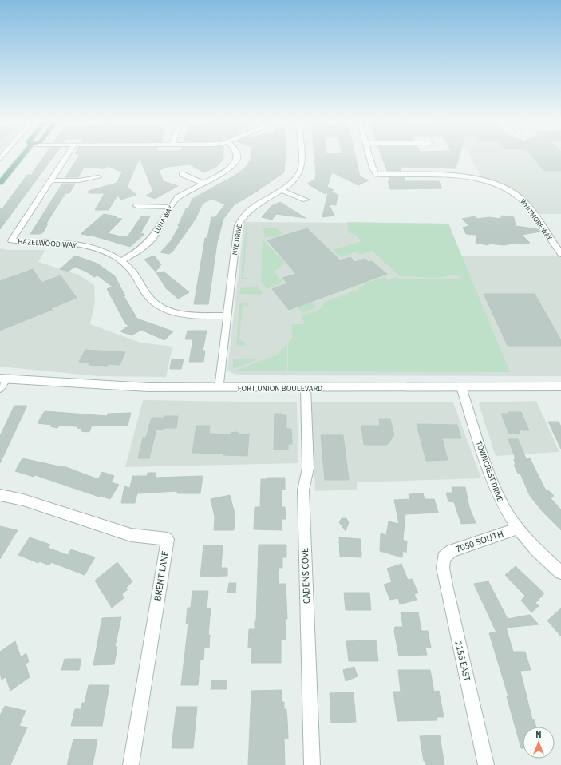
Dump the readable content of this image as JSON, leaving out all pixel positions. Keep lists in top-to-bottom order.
{
  "streets": {
    "street": [
      "LUNA WAY",
      "WHITMORE WAY",
      "NYE DRIVE",
      "HAZELWOOD WAY",
      "FORT UNION BOULEVARD",
      "TOWNCREST DRIVE",
      "7050 SOUTH",
      "BRENT LANE",
      "CADENS COVE",
      "2155 EAST"
    ]
  },
  "crossings": [
    ["LUNA WAY", "HAZELWOOD WAY"],
    ["NYE DRIVE", "HAZELWOOD WAY"],
    ["NYE DRIVE", "FORT UNION BOULEVARD"],
    ["FORT UNION BOULEVARD", "TOWNCREST DRIVE"],
    ["FORT UNION BOULEVARD", "CADENS COVE"],
    ["TOWNCREST DRIVE", "7050 SOUTH"],
    ["7050 SOUTH", "2155 EAST"]
  ],
  "north": "top"
}
